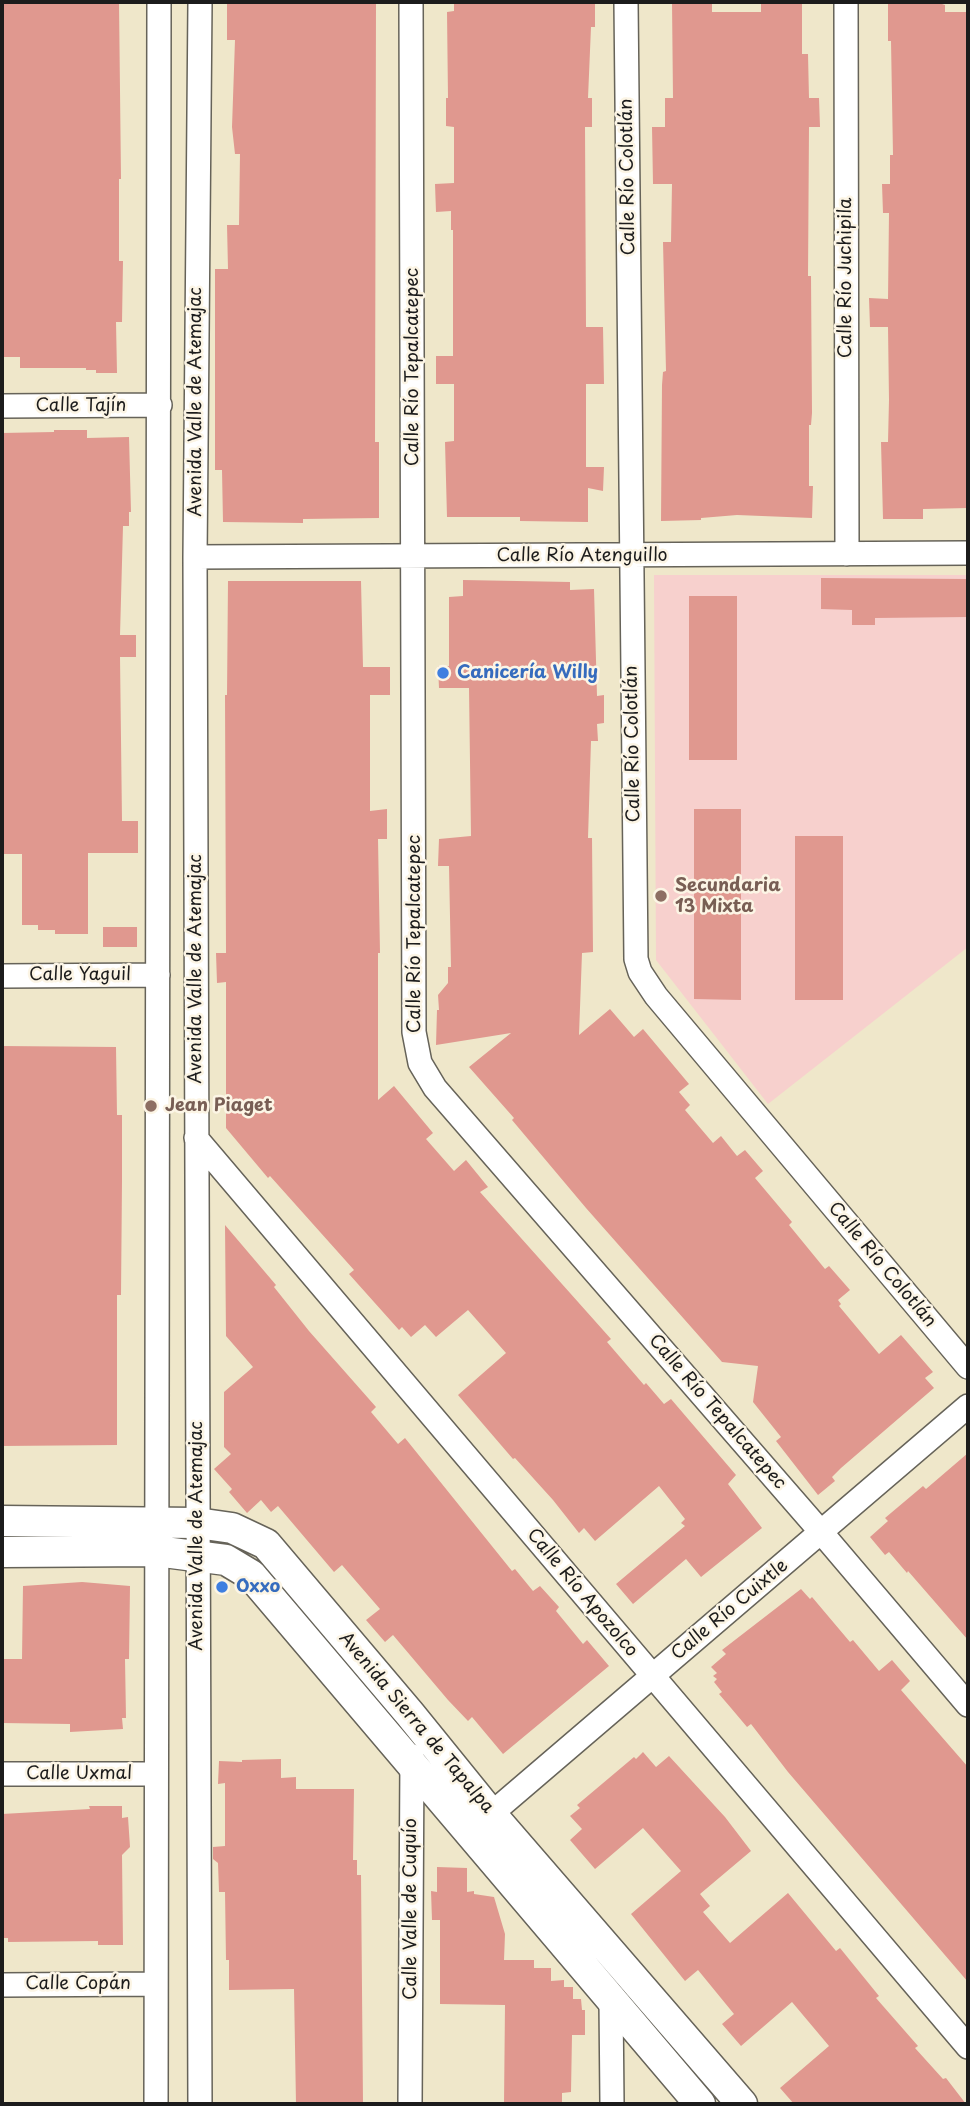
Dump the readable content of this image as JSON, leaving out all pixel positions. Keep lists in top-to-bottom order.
{
  "streets": {
    "street": [
      "Calle Río Colotlán",
      "Calle Río Juchipila",
      "Calle Río Tepalcatepec",
      "Avenida Valle de Atemajac",
      "Calle Tajín",
      "Calle Río Atenguillo",
      "Calle Yaguil",
      "Calle Río Apozolco",
      "Calle Río Cuixtle",
      "Avenida Sierra de Tapalpa",
      "Calle Uxmal",
      "Calle Valle de Cuquío",
      "Calle Copán"
    ]
  },
  "crossings": [
    ["Calle Río Colotlán", "Calle Río Atenguillo"],
    ["Calle Río Juchipila", "Calle Río Atenguillo"],
    ["Calle Río Tepalcatepec", "Calle Río Atenguillo"],
    ["Calle Río Tepalcatepec", "Calle Río Cuixtle"],
    ["Avenida Valle de Atemajac", "Calle Tajín"],
    ["Avenida Valle de Atemajac", "Calle Río Atenguillo"],
    ["Avenida Valle de Atemajac", "Calle Yaguil"],
    ["Avenida Valle de Atemajac", "Calle Río Apozolco"],
    ["Avenida Valle de Atemajac", "Avenida Sierra de Tapalpa"],
    ["Avenida Valle de Atemajac", "Calle Uxmal"],
    ["Avenida Valle de Atemajac", "Calle Copán"],
    ["Calle Río Apozolco", "Calle Río Cuixtle"],
    ["Calle Río Cuixtle", "Avenida Sierra de Tapalpa"],
    ["Avenida Sierra de Tapalpa", "Calle Valle de Cuquío"]
  ],
  "places": [
    "Canicería Willy",
    "Secundaria 13 Mixta",
    "Jean Piaget",
    "Oxxo"
  ]
}
